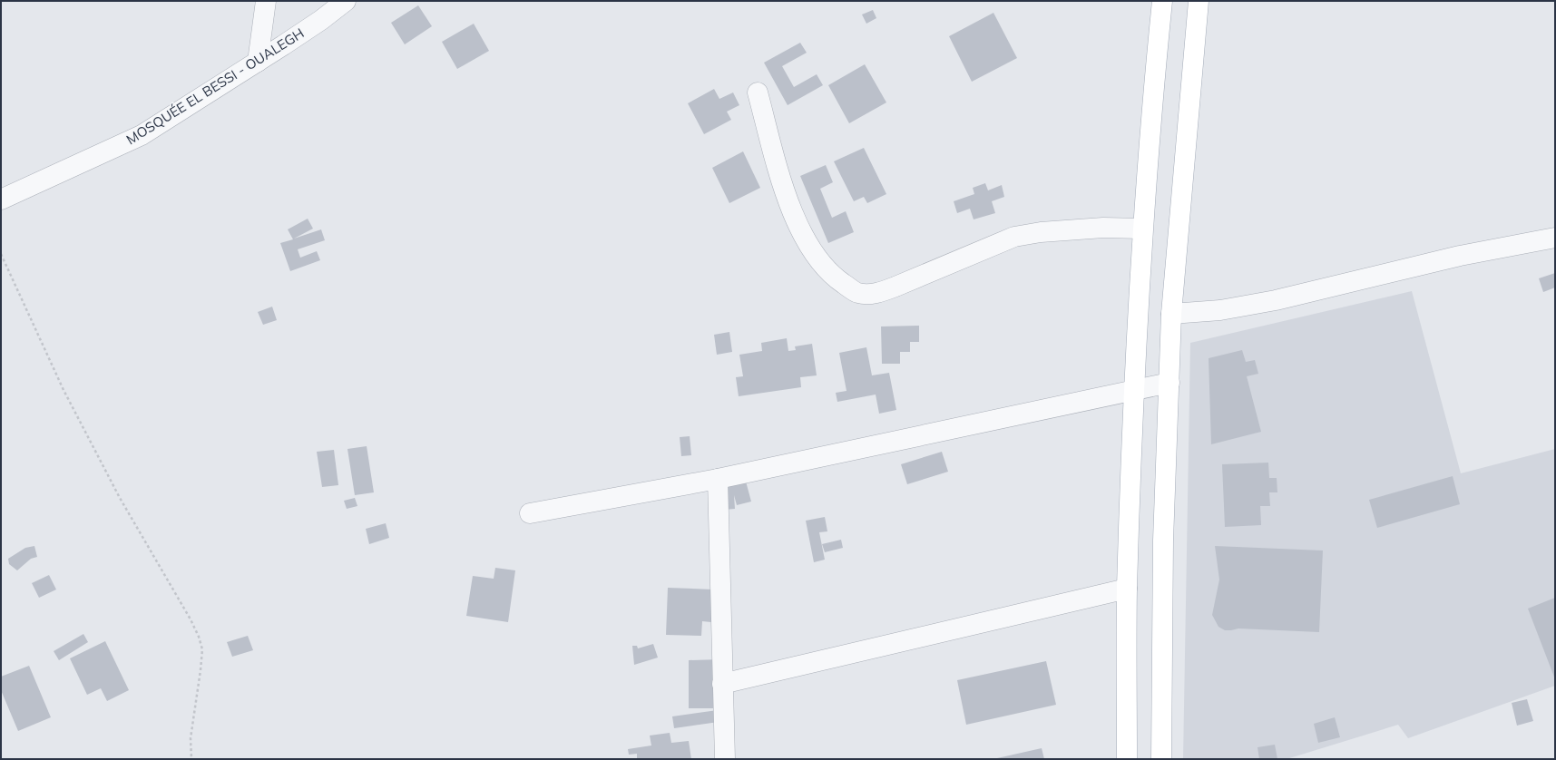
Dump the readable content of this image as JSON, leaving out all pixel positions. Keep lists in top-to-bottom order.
{
  "streets": {
    "street": ["MOSQUÉE EL BESSI - OUALEGH"]
  }
}
